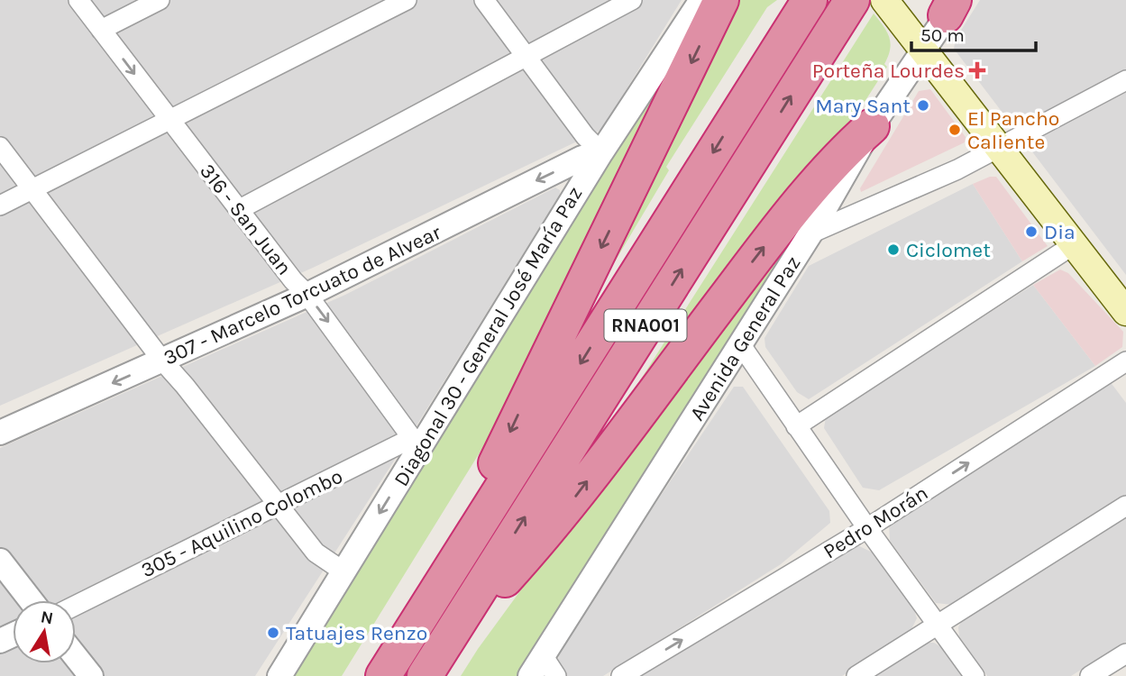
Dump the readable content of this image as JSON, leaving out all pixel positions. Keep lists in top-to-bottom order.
{
  "streets": {
    "highway": ["RNA001"],
    "street": [
      "316 - San Juan",
      "307 - Marcelo Torcuato de Alvear",
      "Diagonal 30 - General José María Paz",
      "Avenida General Paz",
      "Pedro Morán",
      "305 - Aquilino Colombo"
    ]
  },
  "crossings": [
    ["316 - San Juan", "307 - Marcelo Torcuato de Alvear"],
    ["316 - San Juan", "Diagonal 30 - General José María Paz"],
    ["316 - San Juan", "305 - Aquilino Colombo"],
    ["307 - Marcelo Torcuato de Alvear", "Diagonal 30 - General José María Paz"],
    ["Diagonal 30 - General José María Paz", "305 - Aquilino Colombo"]
  ],
  "places": {
    "health": ["Porteña Lourdes"],
    "other": [
      "Mary Sant",
      "El Pancho Caliente",
      "Dia",
      "Ciclomet",
      "Tatuajes Renzo"
    ]
  },
  "scale_bar": "50 m",
  "north": "top"
}
